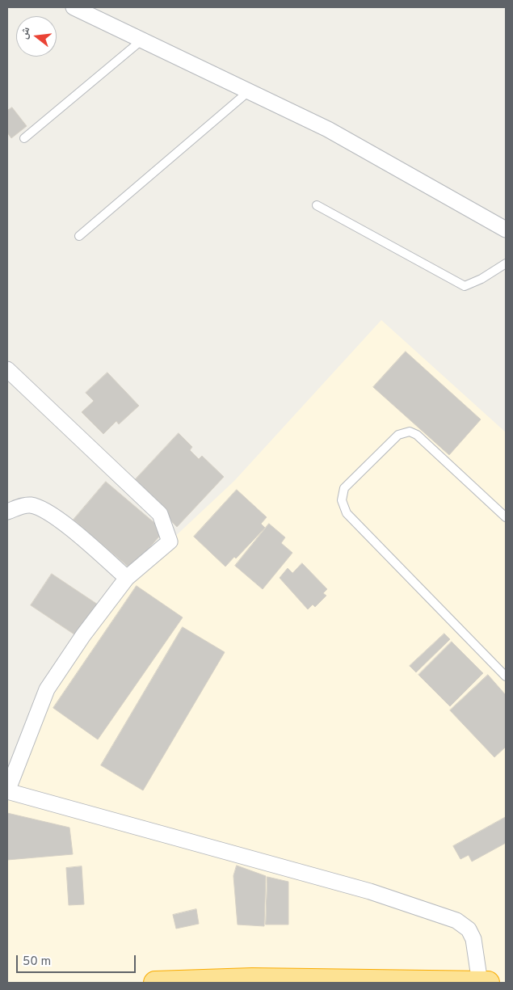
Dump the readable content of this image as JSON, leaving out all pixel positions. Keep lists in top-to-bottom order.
{
  "scale_bar": "50 m",
  "north": "left"
}
